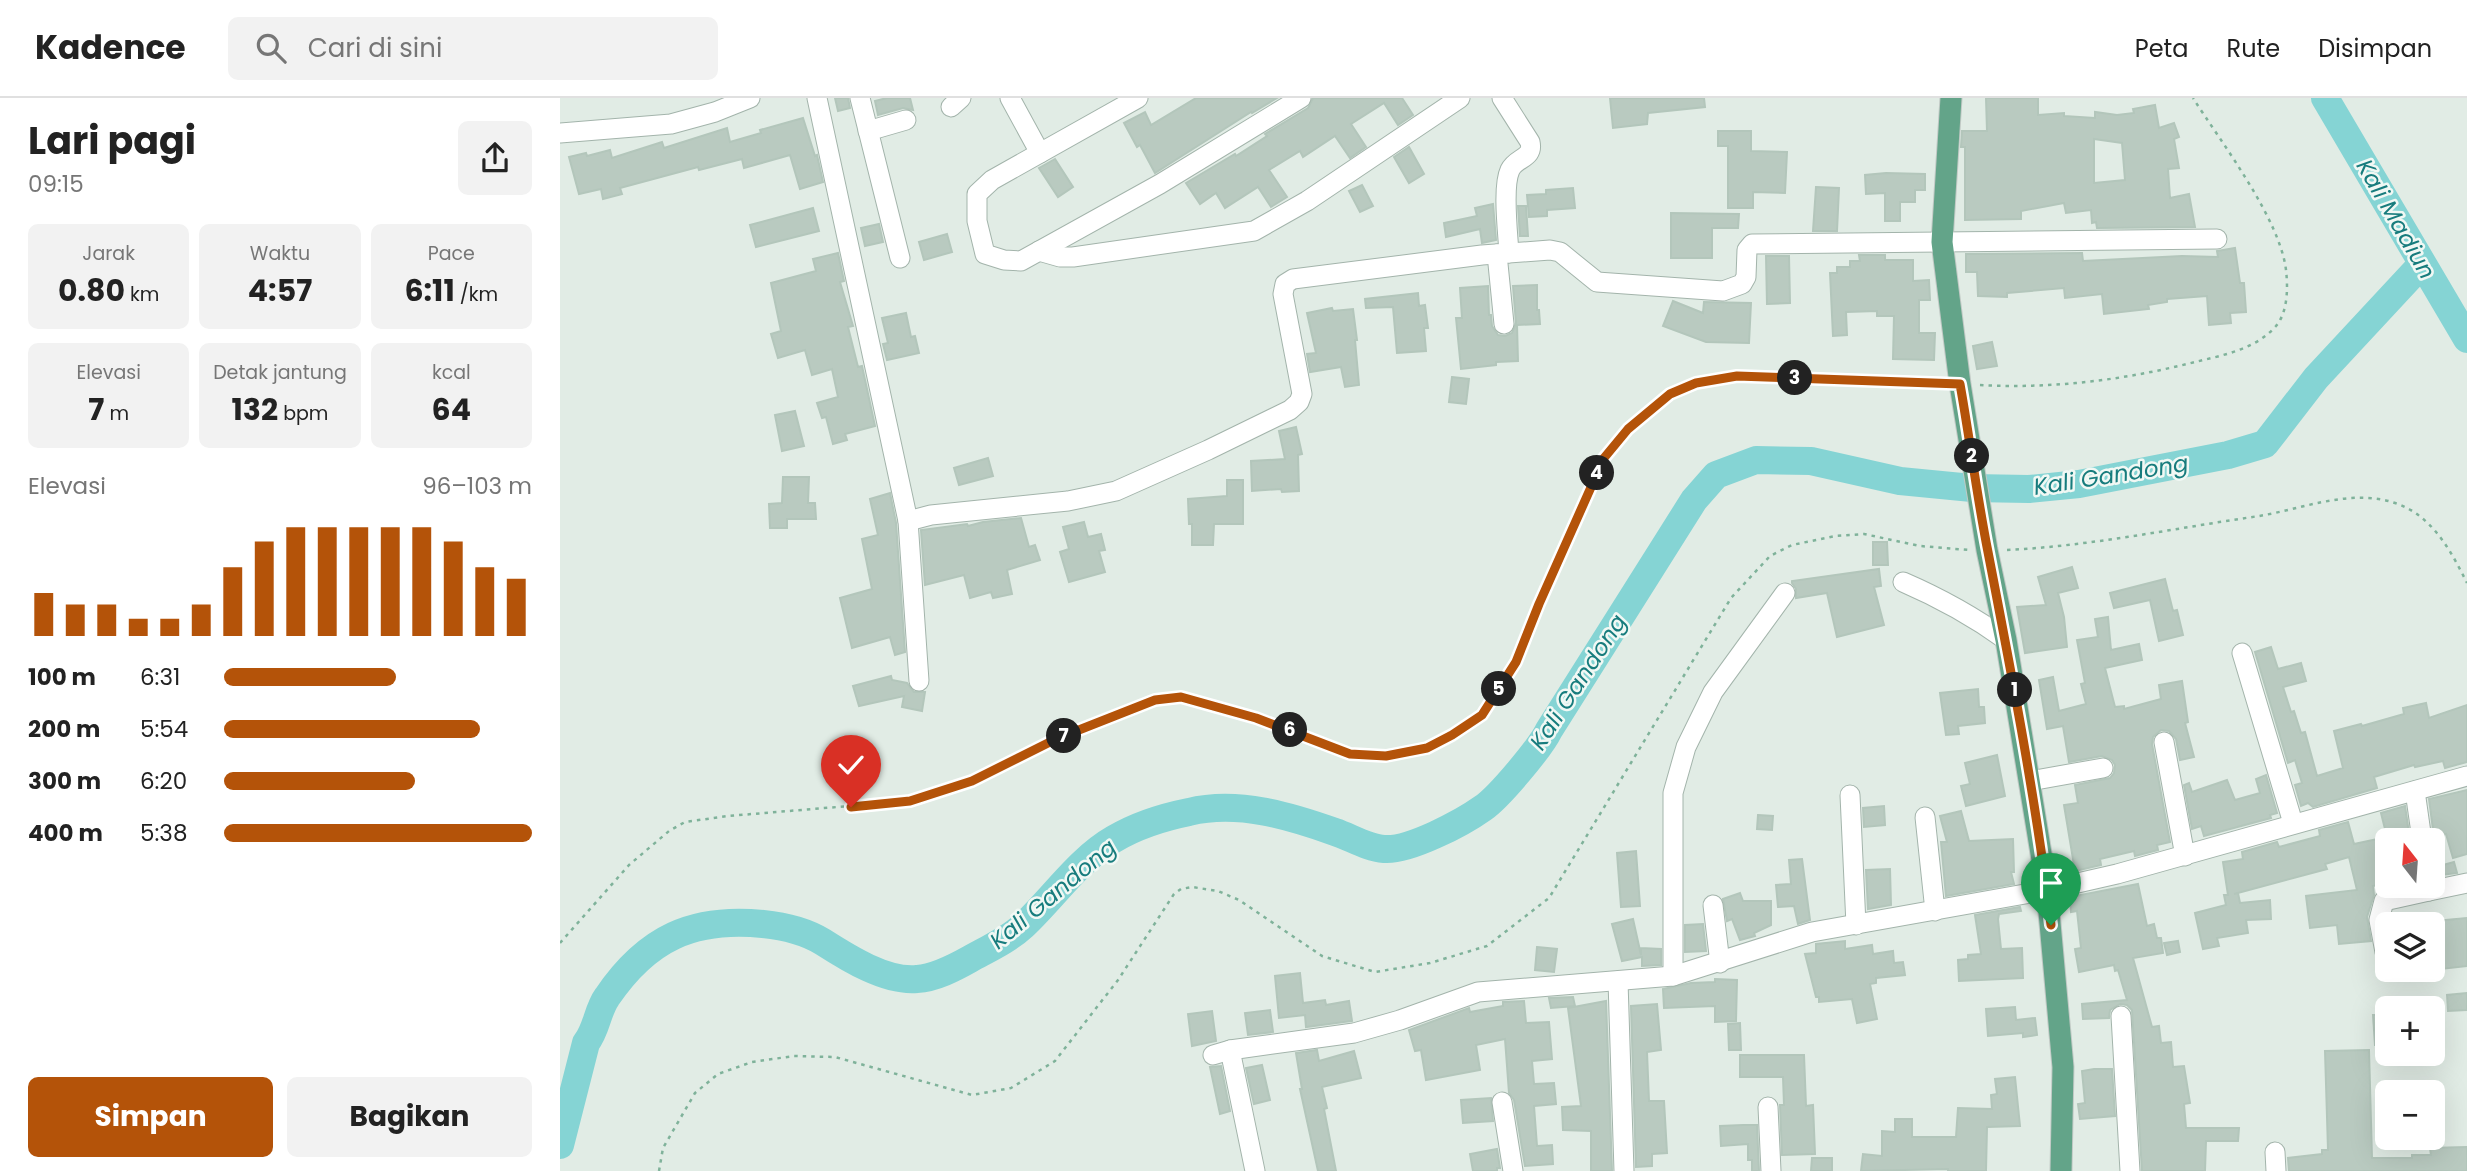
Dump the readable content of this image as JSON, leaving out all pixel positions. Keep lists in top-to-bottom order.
{
  "water": ["Kali Madiun", "Kali Gandong"],
  "north": "top",
  "page": {
    "header": "Kadence",
    "search": "Cari di sini",
    "nav": ["Peta", "Rute", "Disimpan"],
    "heading": ["Lari pagi", "09:15"],
    "stats": [
      ["Jarak", "0.80 km"],
      ["Waktu", "4:57"],
      ["Pace", "6:11 /km"],
      ["Elevasi", "7 m"],
      ["Detak jantung", "132 bpm"],
      ["kcal", "64"]
    ],
    "pins": [
      "3",
      "2",
      "4",
      "5",
      "1",
      "6",
      "7"
    ],
    "chart": ["Elevasi", "96–103 m"],
    "list": [
      {
        "name": "100 m",
        "note": "6:31"
      },
      {
        "name": "200 m",
        "note": "5:54"
      },
      {
        "name": "300 m",
        "note": "6:20"
      },
      {
        "name": "400 m",
        "note": "5:38"
      }
    ],
    "map_buttons": ["+", "−"],
    "buttons": ["Simpan", "Bagikan"]
  }
}
